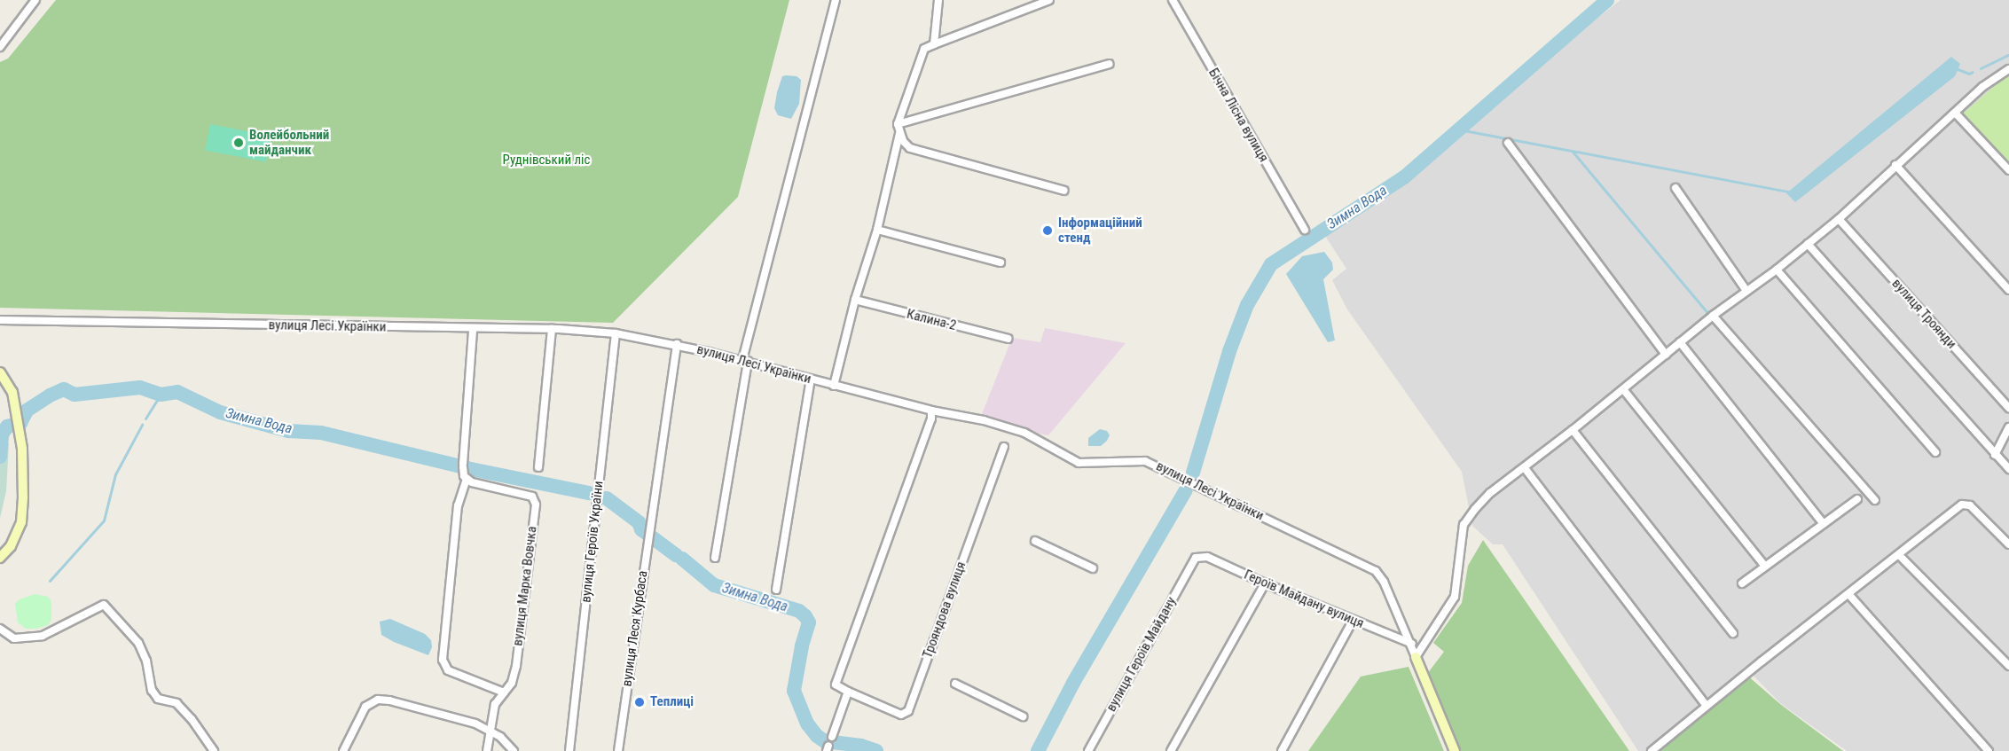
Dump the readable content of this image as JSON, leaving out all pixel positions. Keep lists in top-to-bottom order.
{
  "streets": {
    "street": [
      "Бічна Лісна вулиця",
      "вулиця Троянди",
      "Калина-2",
      "вулиця Лесі Українки",
      "вулиця Героїв України",
      "вулиця Марка Вовчка",
      "Героїв Майдану вулиця",
      "Трояндова вулиця",
      "вулиця Леся Курбаса",
      "вулиця Героїв Майдану"
    ]
  },
  "crossings": [
    ["вулиця Лесі Українки", "вулиця Героїв України"],
    ["вулиця Лесі Українки", "Героїв Майдану вулиця"],
    ["вулиця Лесі Українки", "вулиця Леся Курбаса"],
    ["Героїв Майдану вулиця", "вулиця Героїв Майдану"]
  ],
  "water": ["Зимна Вода"],
  "parks": ["Руднівський ліс"],
  "places": ["Волейбольний майданчик", "Інформаційний стенд", "Теплиці"]
}
